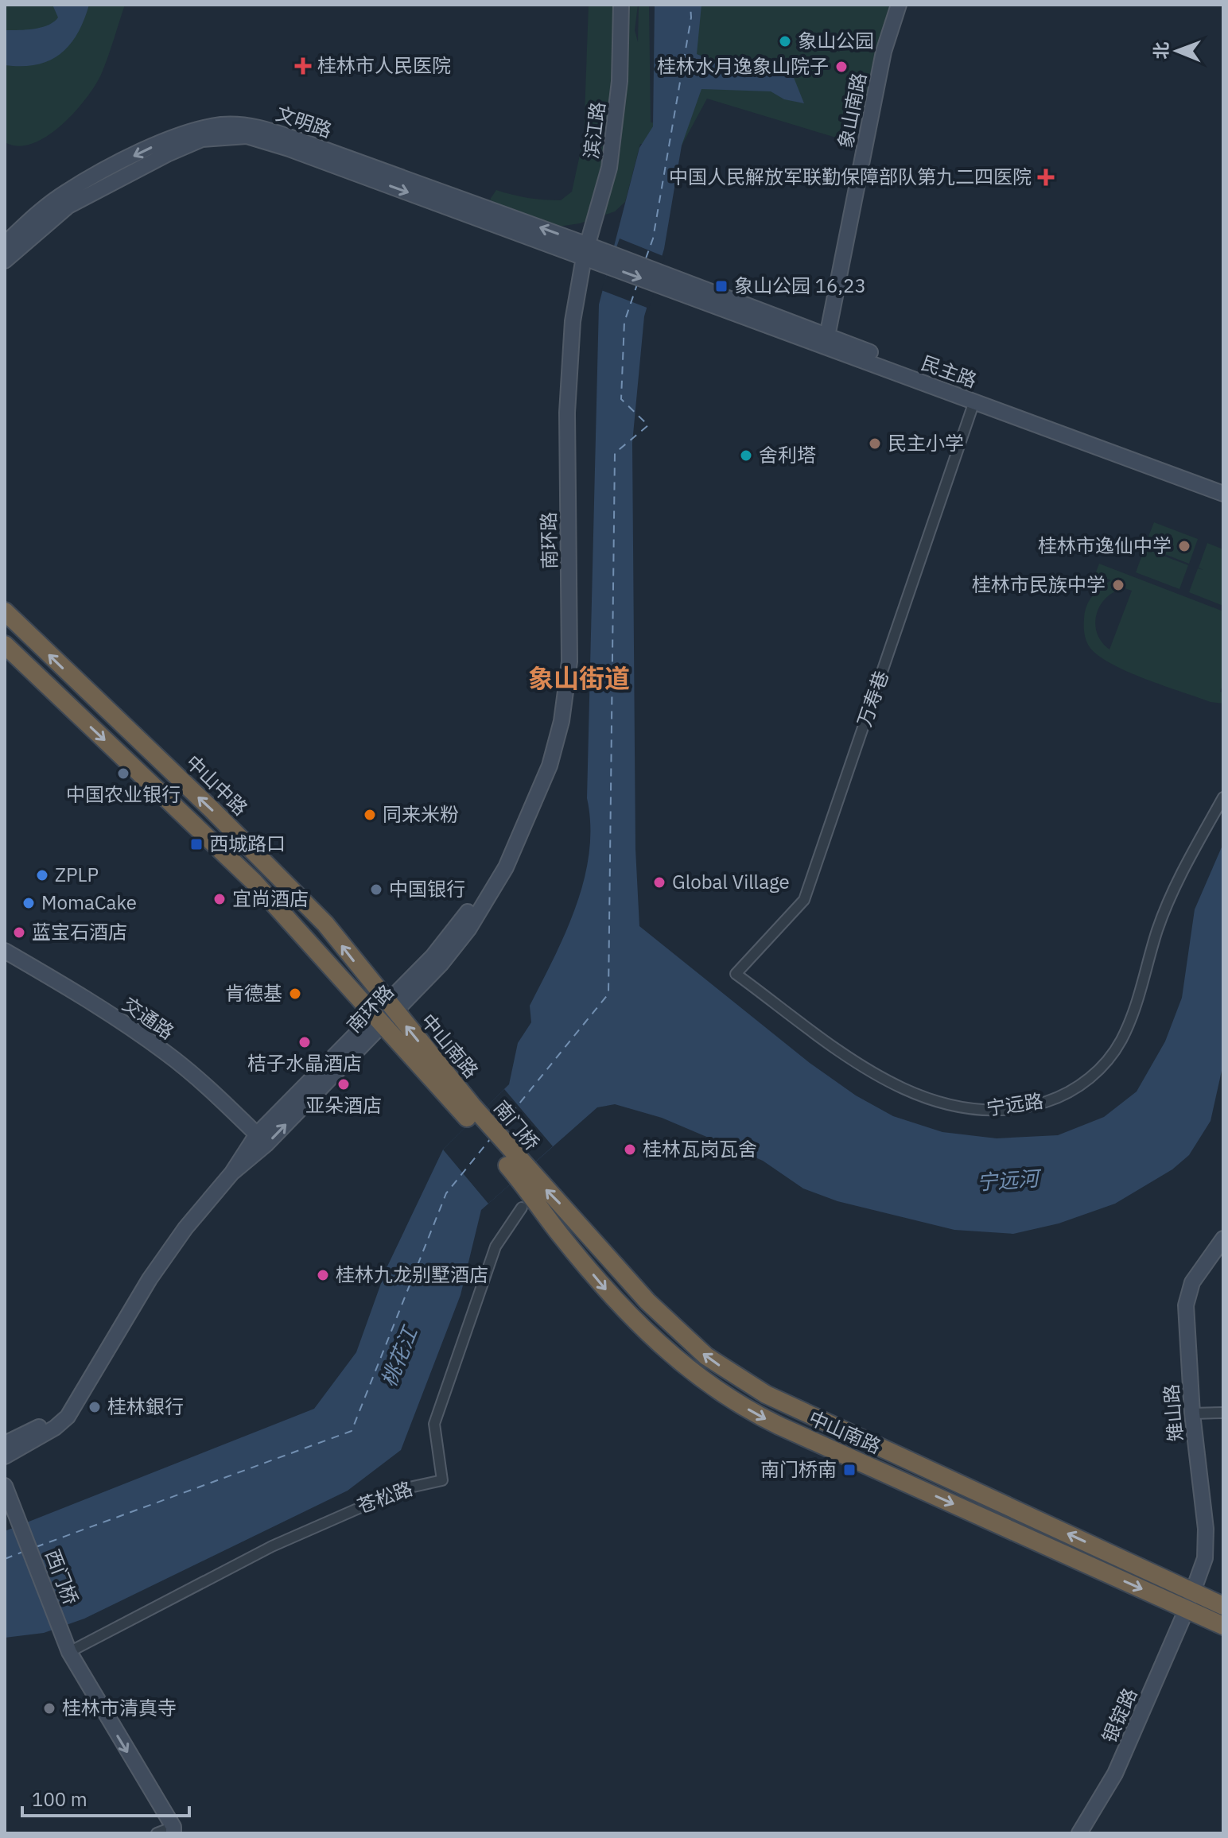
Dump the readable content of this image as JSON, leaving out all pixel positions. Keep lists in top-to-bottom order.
{
  "streets": {
    "highway": ["中山中路", "中山南路", "南门桥"],
    "street": [
      "象山南路",
      "文明路",
      "滨江路",
      "民主路",
      "南环路",
      "万寿巷",
      "交通路",
      "宁远路",
      "雉山路",
      "苍松路",
      "西门桥",
      "银锭路"
    ]
  },
  "crossings": [
    ["象山南路", "民主路"],
    ["文明路", "滨江路"],
    ["文明路", "民主路"],
    ["文明路", "南环路"],
    ["滨江路", "南环路"],
    ["民主路", "万寿巷"],
    ["南环路", "中山中路"],
    ["南环路", "交通路"],
    ["南环路", "中山南路"],
    ["万寿巷", "宁远路"],
    ["中山中路", "中山南路"],
    ["中山南路", "南门桥"],
    ["中山南路", "雉山路"],
    ["中山南路", "银锭路"],
    ["雉山路", "银锭路"],
    ["苍松路", "西门桥"]
  ],
  "one_way": ["西门桥"],
  "districts": ["象山街道"],
  "water": ["宁远河", "桃花江"],
  "places": {
    "other": [
      "象山公园",
      "桂林水月逸象山院子",
      "民主小学",
      "舍利塔",
      "桂林市逸仙中学",
      "桂林市民族中学",
      "中国农业银行",
      "同来米粉",
      "ZPLP",
      "Global Village",
      "中国银行",
      "宜尚酒店",
      "MomaCake",
      "蓝宝石酒店",
      "肯德基",
      "桔子水晶酒店",
      "亚朵酒店",
      "桂林瓦岗瓦舍",
      "桂林九龙别墅酒店",
      "桂林銀行",
      "桂林市清真寺"
    ],
    "health": ["桂林市人民医院", "中国人民解放军联勤保障部队第九二四医院"],
    "transit": ["象山公园 16,23", "西城路口", "南门桥南"]
  },
  "scale_bar": "100 m",
  "north": "left"
}
